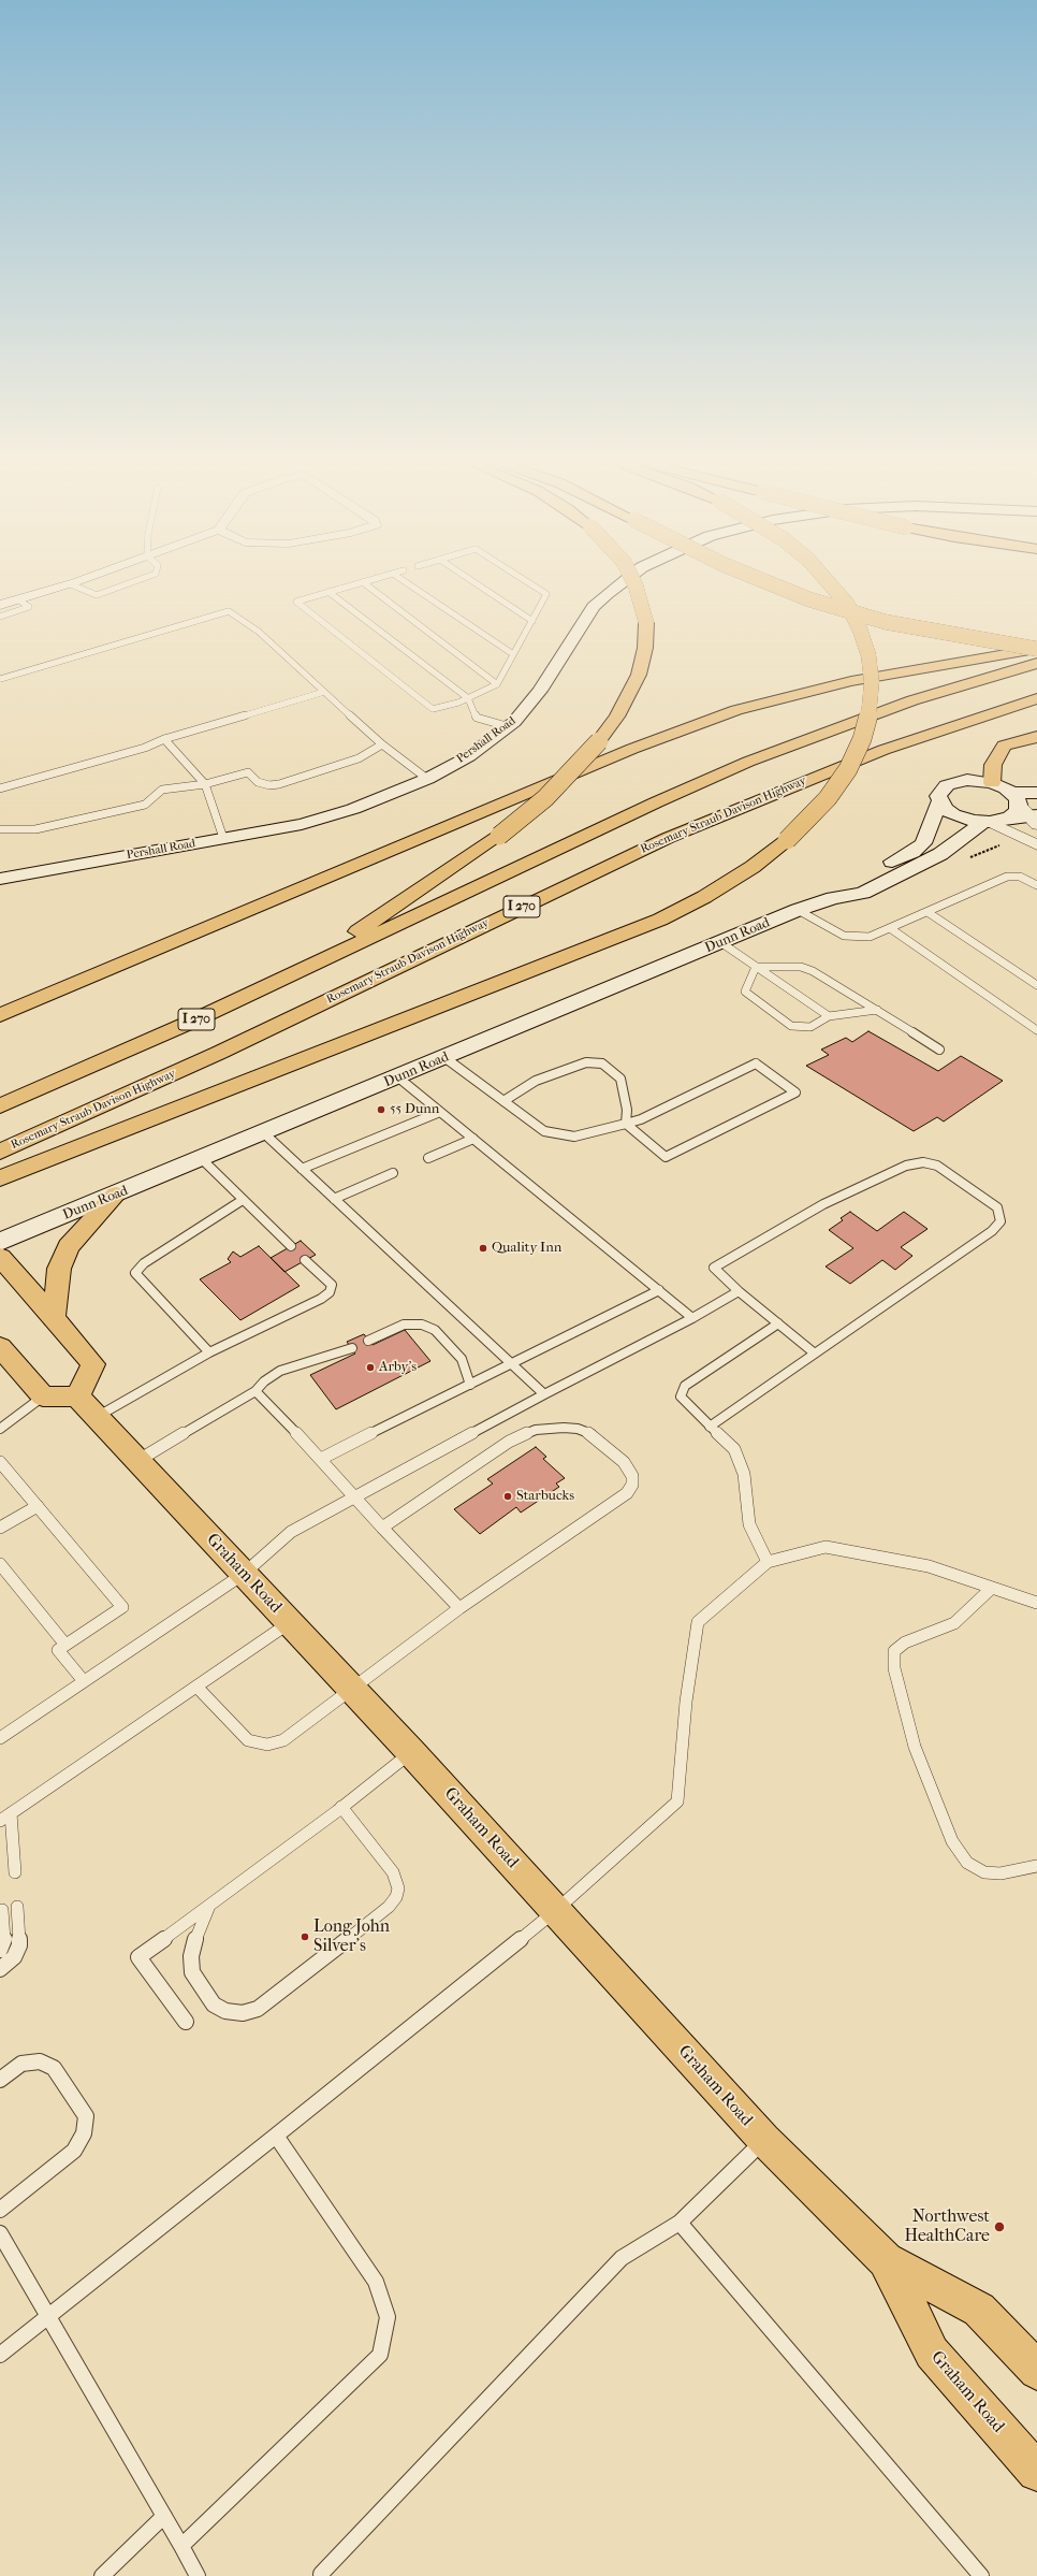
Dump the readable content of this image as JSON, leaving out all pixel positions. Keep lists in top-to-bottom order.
{
  "streets": {
    "main road": ["Rosemary Straub Davison Highway", "I 270", "Graham Road"],
    "street": ["Pershall Road", "Dunn Road"]
  },
  "places": [
    "55 Dunn",
    "Quality Inn",
    "Arby's",
    "Starbucks",
    "Long John Silver's",
    "Northwest HealthCare"
  ]
}
